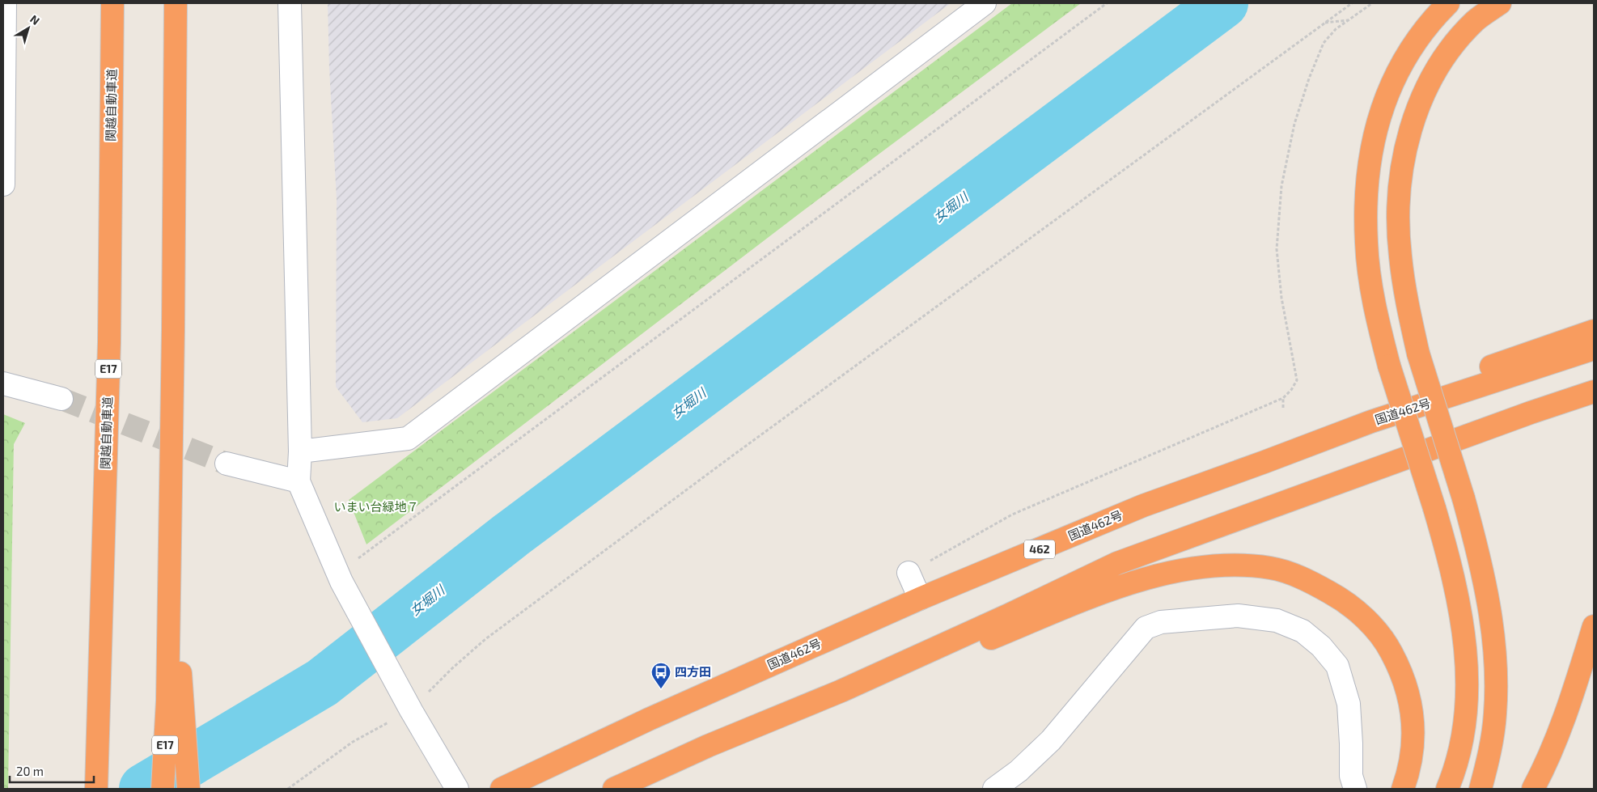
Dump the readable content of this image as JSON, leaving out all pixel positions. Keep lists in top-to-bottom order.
{
  "streets": {
    "highway": [
      "関越自動車道",
      "E17",
      "国道462号",
      "462"
    ]
  },
  "water": ["女堀川"],
  "parks": ["いまい台緑地７"],
  "places": {
    "bus stop": ["四方田"]
  },
  "scale_bar": "20 m",
  "north": "top right"
}
